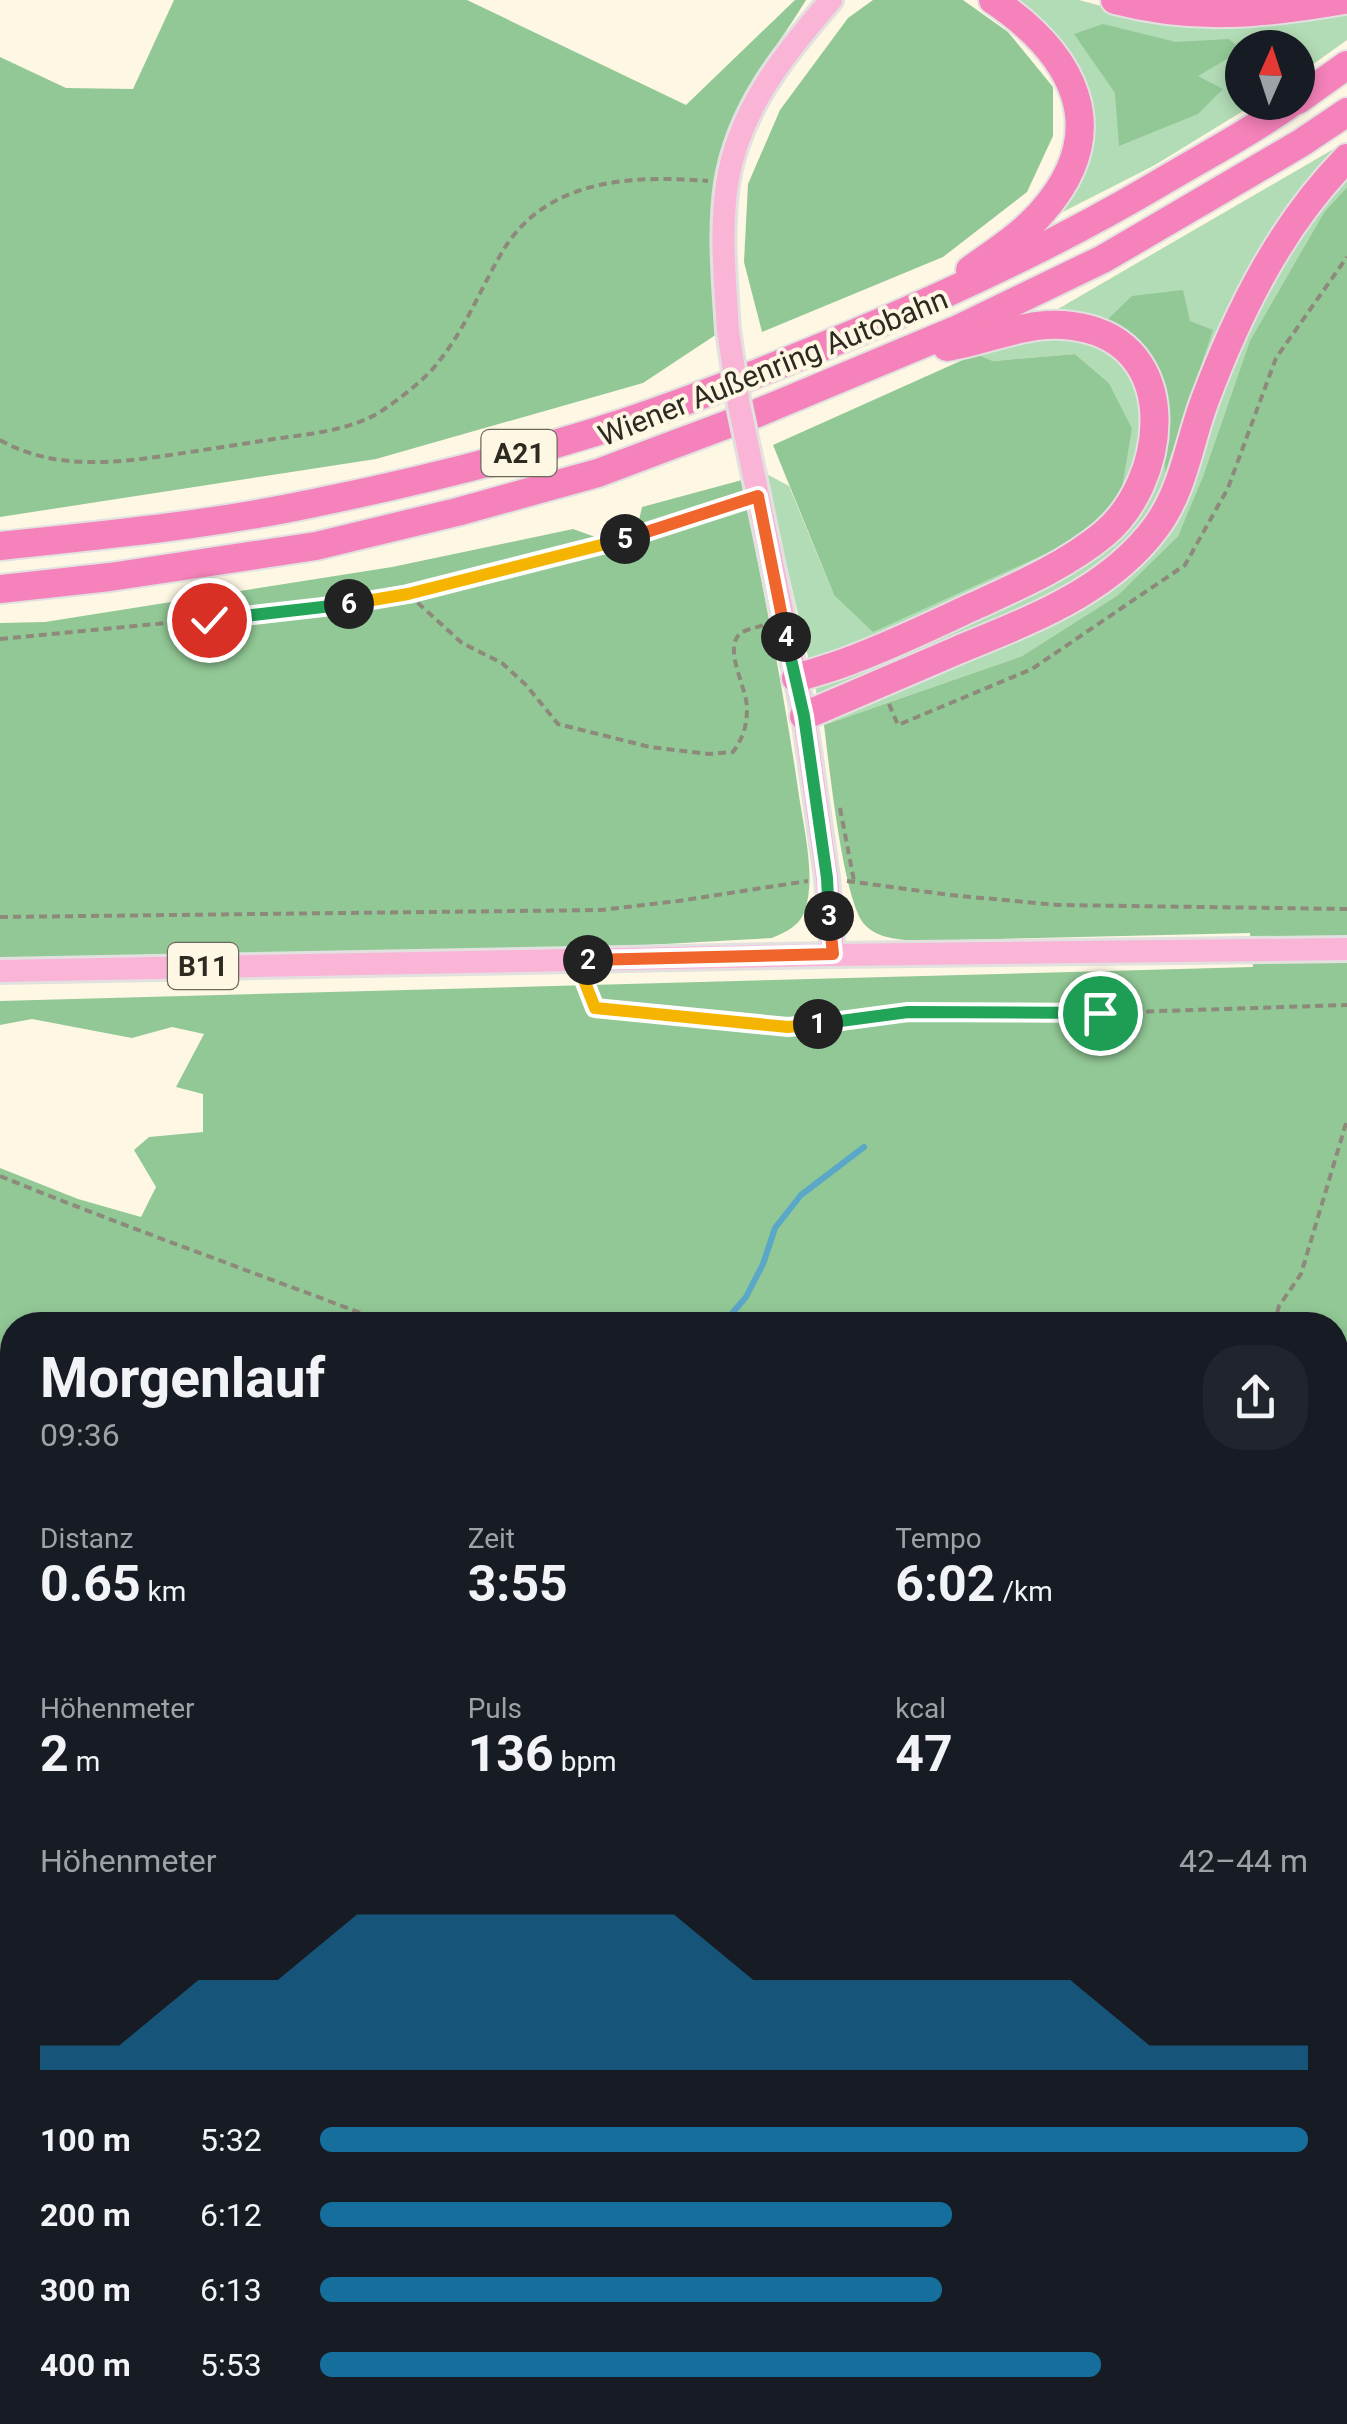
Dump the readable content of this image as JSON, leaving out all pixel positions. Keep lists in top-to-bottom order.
{
  "streets": {
    "highway": ["Wiener Außenring Autobahn", "A21"],
    "main road": ["B11"]
  },
  "north": "top",
  "page": {
    "pins": [
      "5",
      "6",
      "4",
      "3",
      "2",
      "1"
    ],
    "heading": ["Morgenlauf", "09:36"],
    "stats": [
      ["Distanz", "0.65 km"],
      ["Zeit", "3:55"],
      ["Tempo", "6:02 /km"],
      ["Höhenmeter", "2 m"],
      ["Puls", "136 bpm"],
      ["kcal", "47"]
    ],
    "chart": ["Höhenmeter", "42–44 m"],
    "list": [
      {
        "name": "100 m",
        "note": "5:32"
      },
      {
        "name": "200 m",
        "note": "6:12"
      },
      {
        "name": "300 m",
        "note": "6:13"
      },
      {
        "name": "400 m",
        "note": "5:53"
      }
    ]
  }
}
